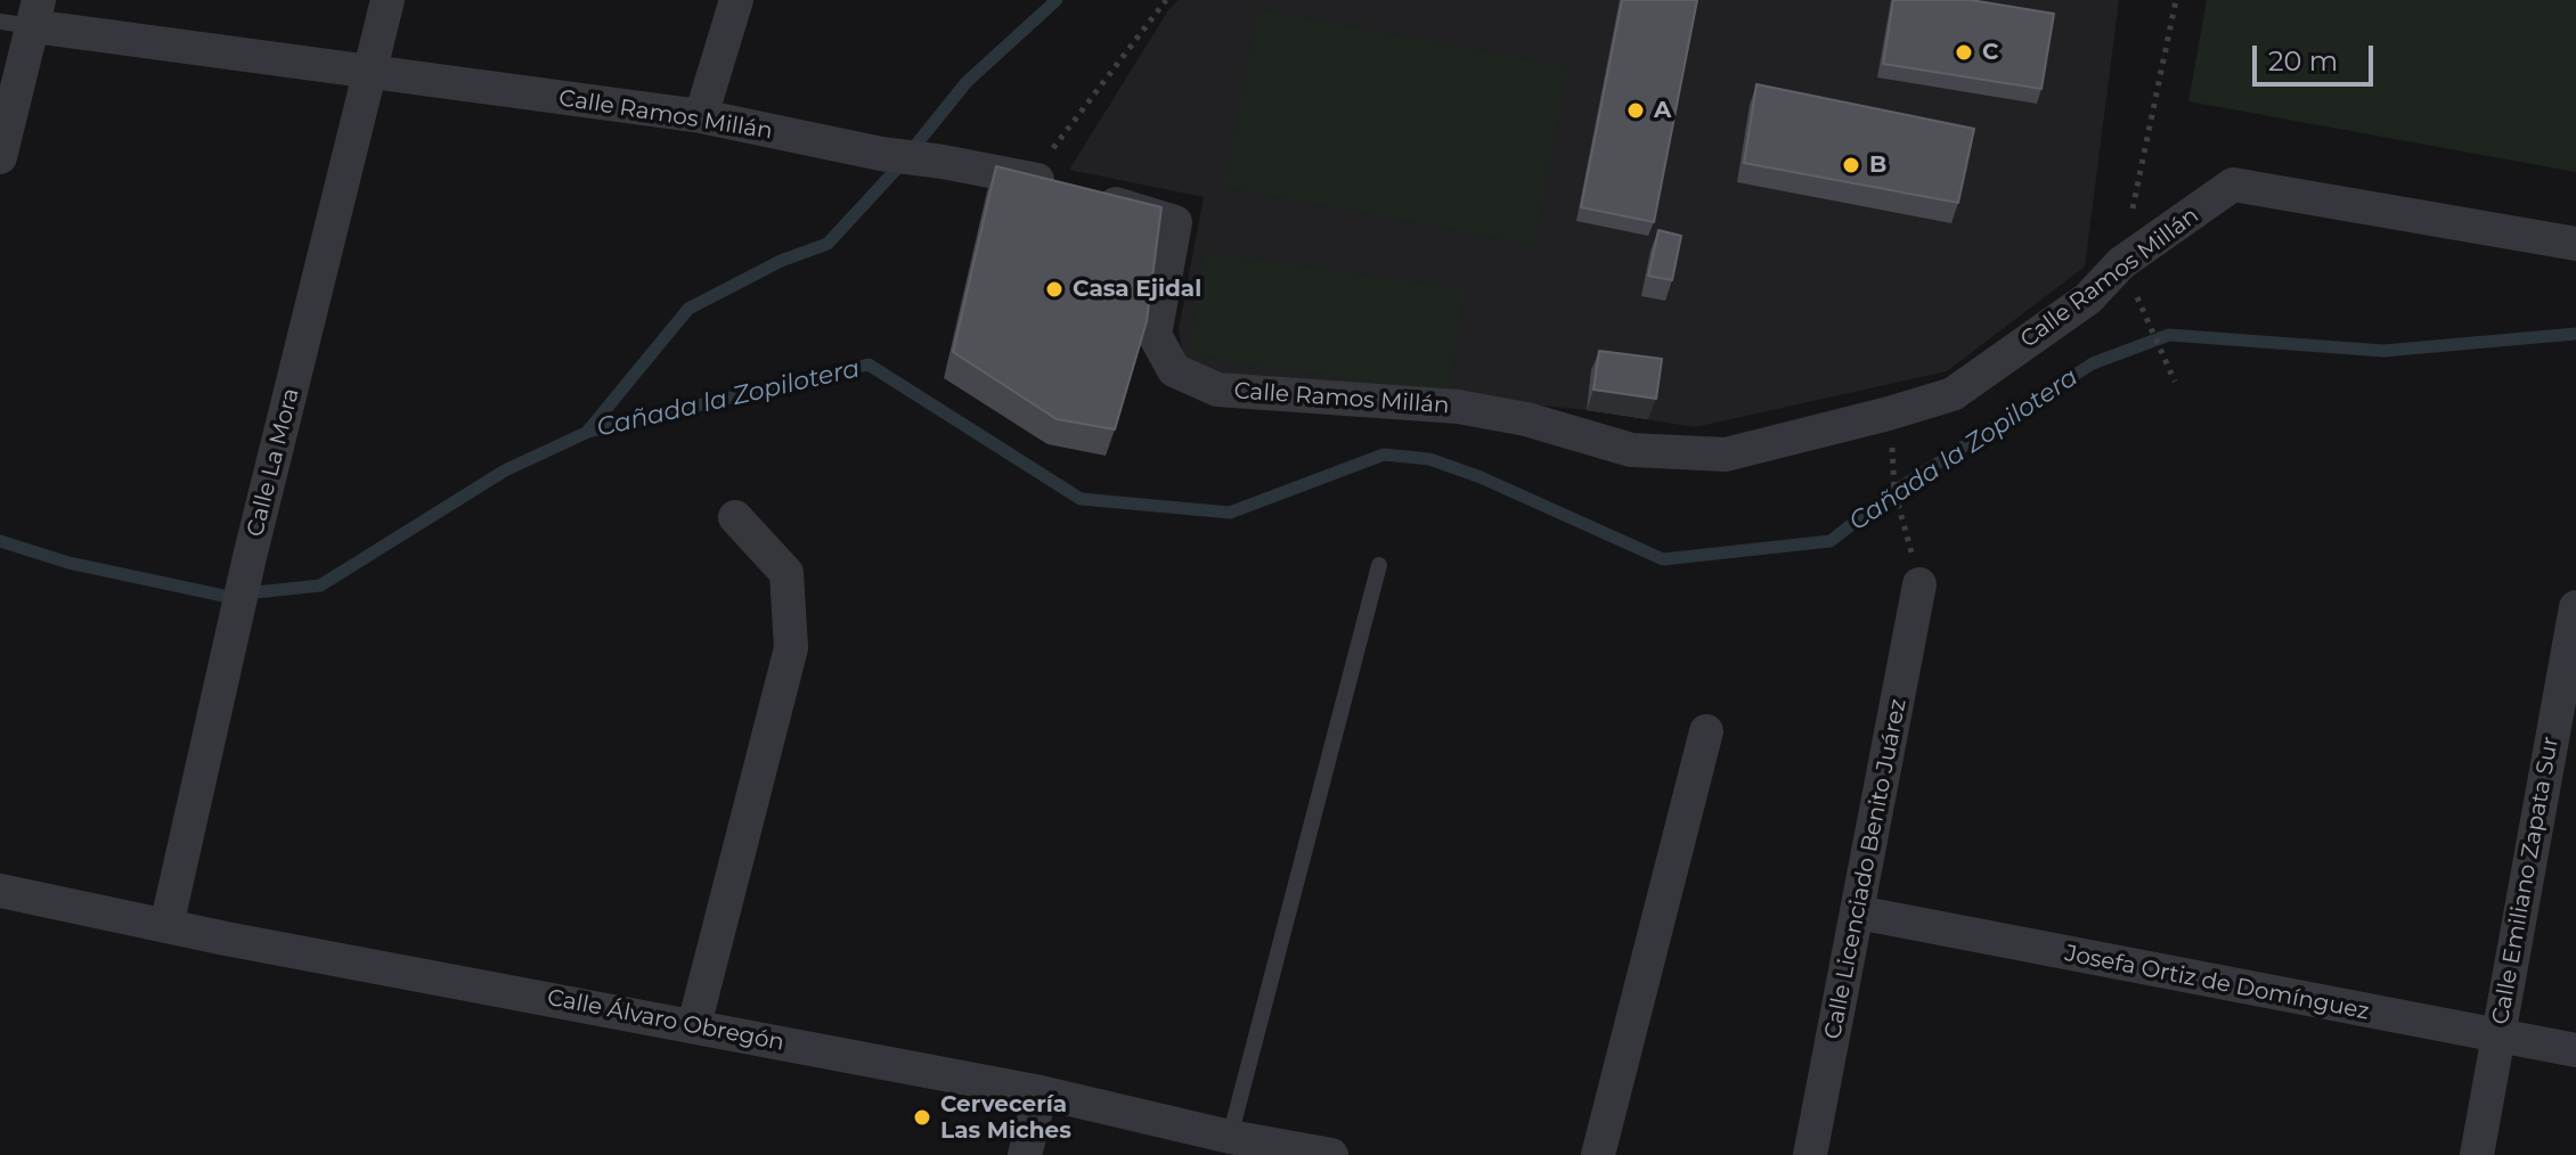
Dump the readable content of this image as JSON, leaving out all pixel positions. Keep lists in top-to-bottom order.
{
  "streets": {
    "street": [
      "Calle Ramos Millán",
      "Calle La Mora",
      "Calle Licenciado Benito Juárez",
      "Calle Emiliano Zapata Sur",
      "Josefa Ortiz de Domínguez",
      "Calle Álvaro Obregón"
    ]
  },
  "crossings": [
    ["Calle Ramos Millán", "Calle La Mora"],
    ["Calle La Mora", "Calle Álvaro Obregón"],
    ["Calle Licenciado Benito Juárez", "Josefa Ortiz de Domínguez"],
    ["Calle Emiliano Zapata Sur", "Josefa Ortiz de Domínguez"]
  ],
  "water": ["Cañada la Zopilotera"],
  "places": [
    "C",
    "A",
    "B",
    "Casa Ejidal",
    "Cervecería Las Miches"
  ],
  "scale_bar": "20 m"
}
